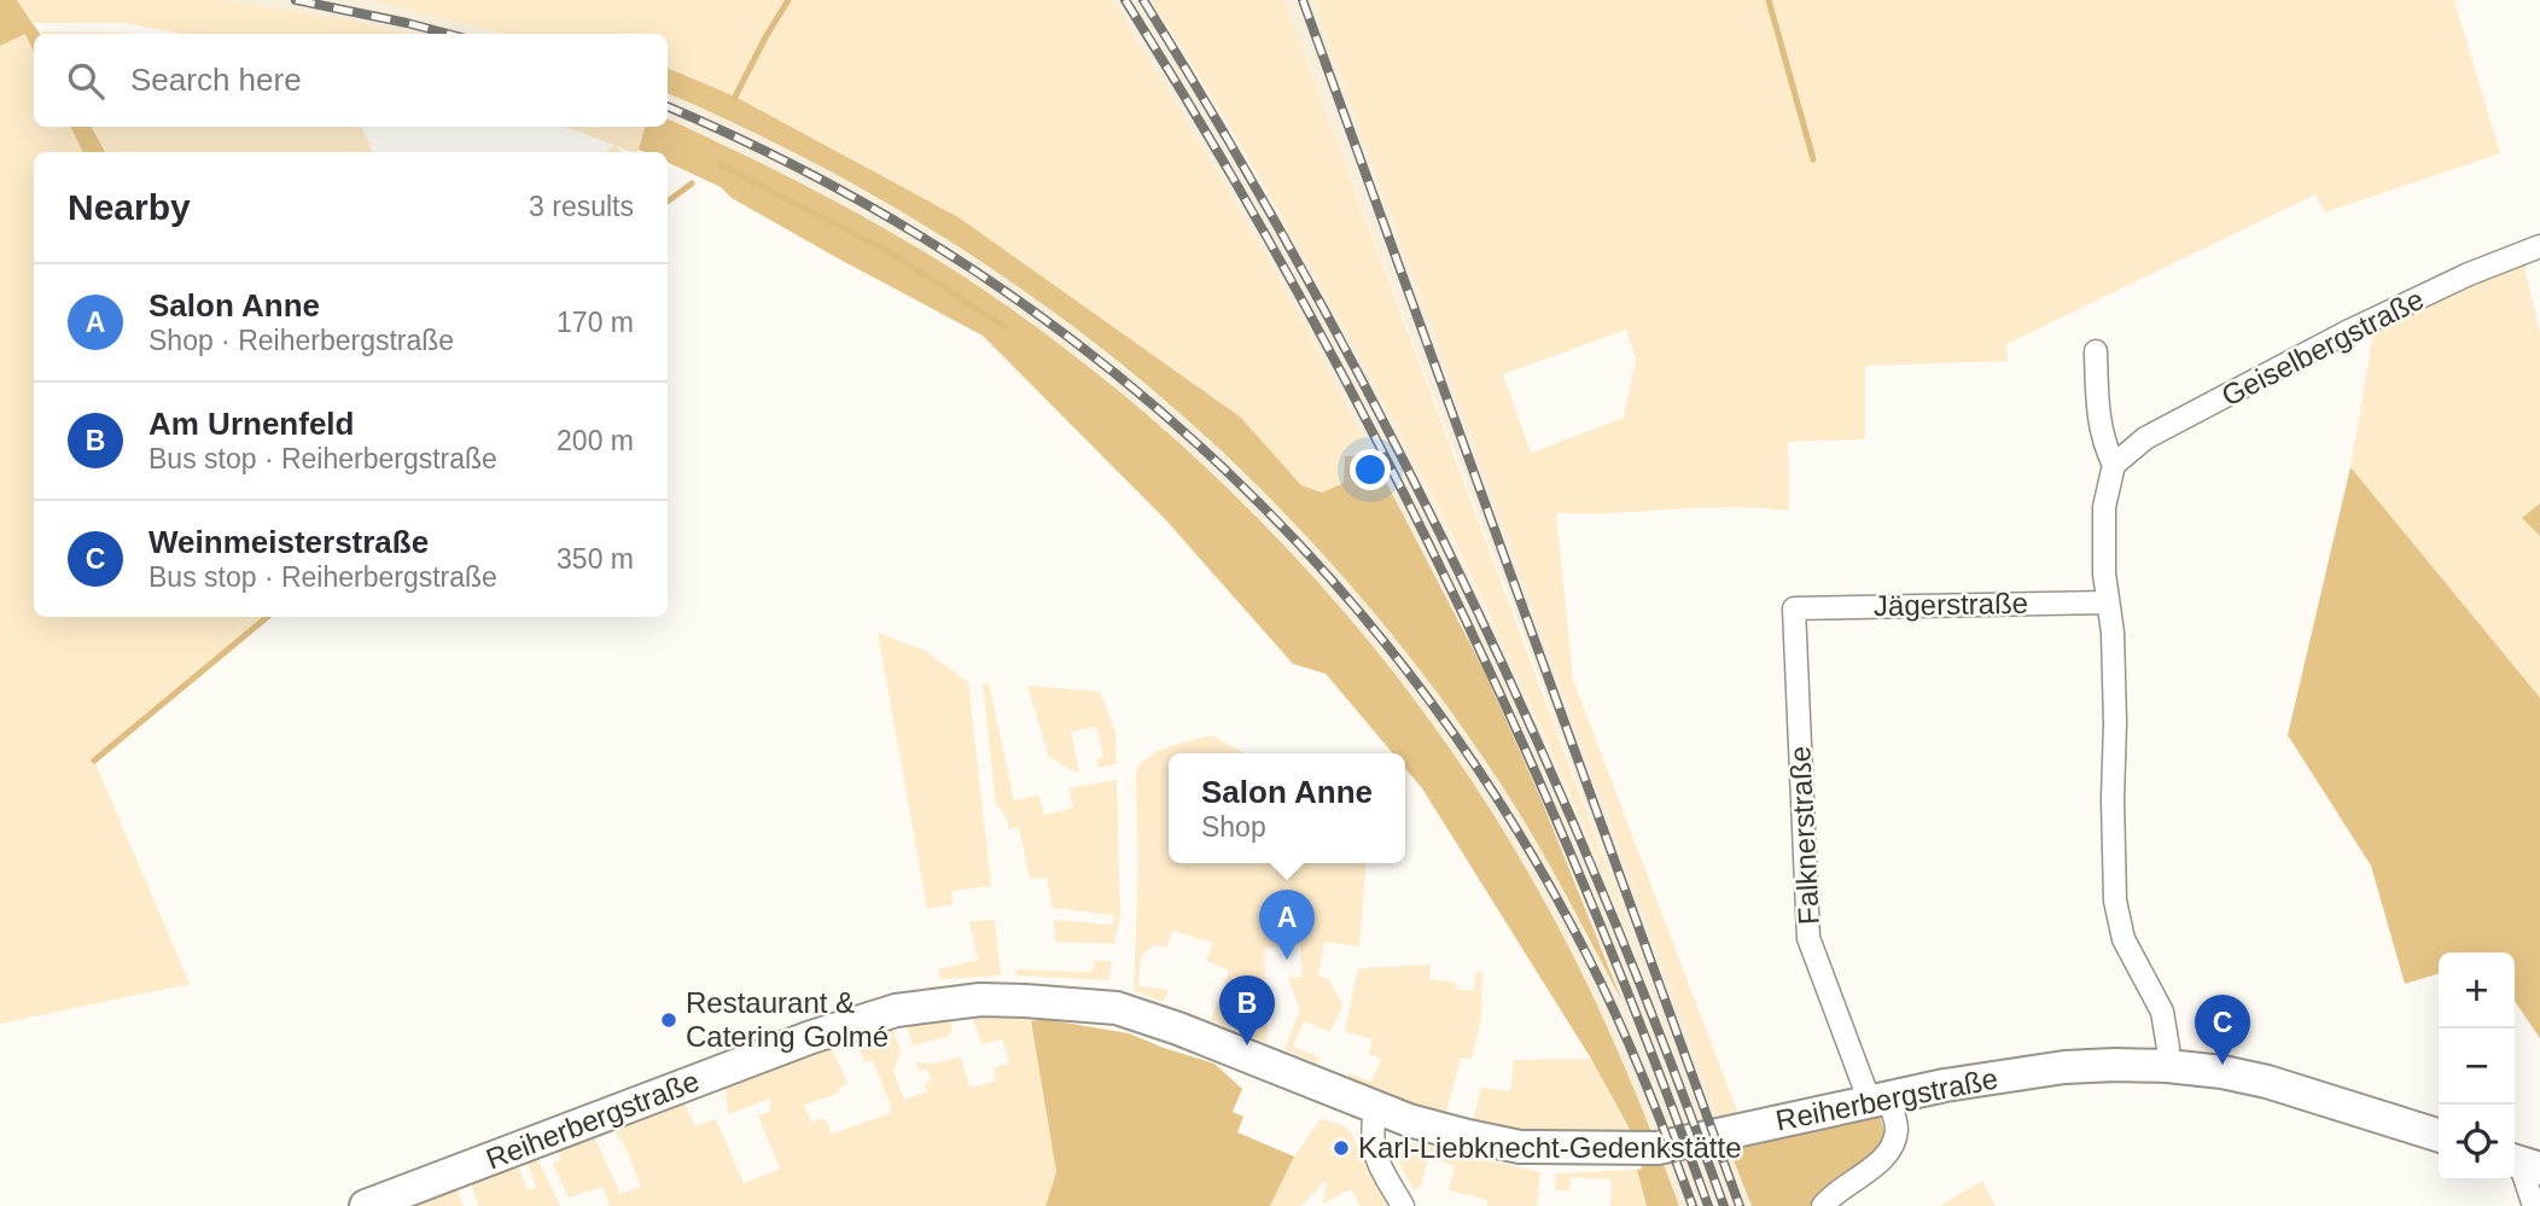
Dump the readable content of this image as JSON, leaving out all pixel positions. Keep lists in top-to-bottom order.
{
  "streets": {
    "street": [
      "Geiselbergstraße",
      "Jägerstraße",
      "Falknerstraße",
      "Reiherbergstraße"
    ]
  },
  "crossings": [
    ["Jägerstraße", "Falknerstraße"],
    ["Falknerstraße", "Reiherbergstraße"]
  ],
  "places": ["Restaurant & Catering Golmé", "Karl-Liebknecht-Gedenkstätte"],
  "page": {
    "search": "Search here",
    "heading": ["Nearby", "3 results"],
    "list": [
      {
        "mark": "A",
        "name": "Salon Anne",
        "note": "Shop · Reiherbergstraße",
        "value": "170 m"
      },
      {
        "mark": "B",
        "name": "Am Urnenfeld",
        "note": "Bus stop · Reiherbergstraße",
        "value": "200 m"
      },
      {
        "mark": "C",
        "name": "Weinmeisterstraße",
        "note": "Bus stop · Reiherbergstraße",
        "value": "350 m"
      }
    ],
    "popup": ["Salon Anne", "Shop"],
    "pins": ["A", "B", "C"],
    "map_buttons": ["+", "−"]
  }
}
